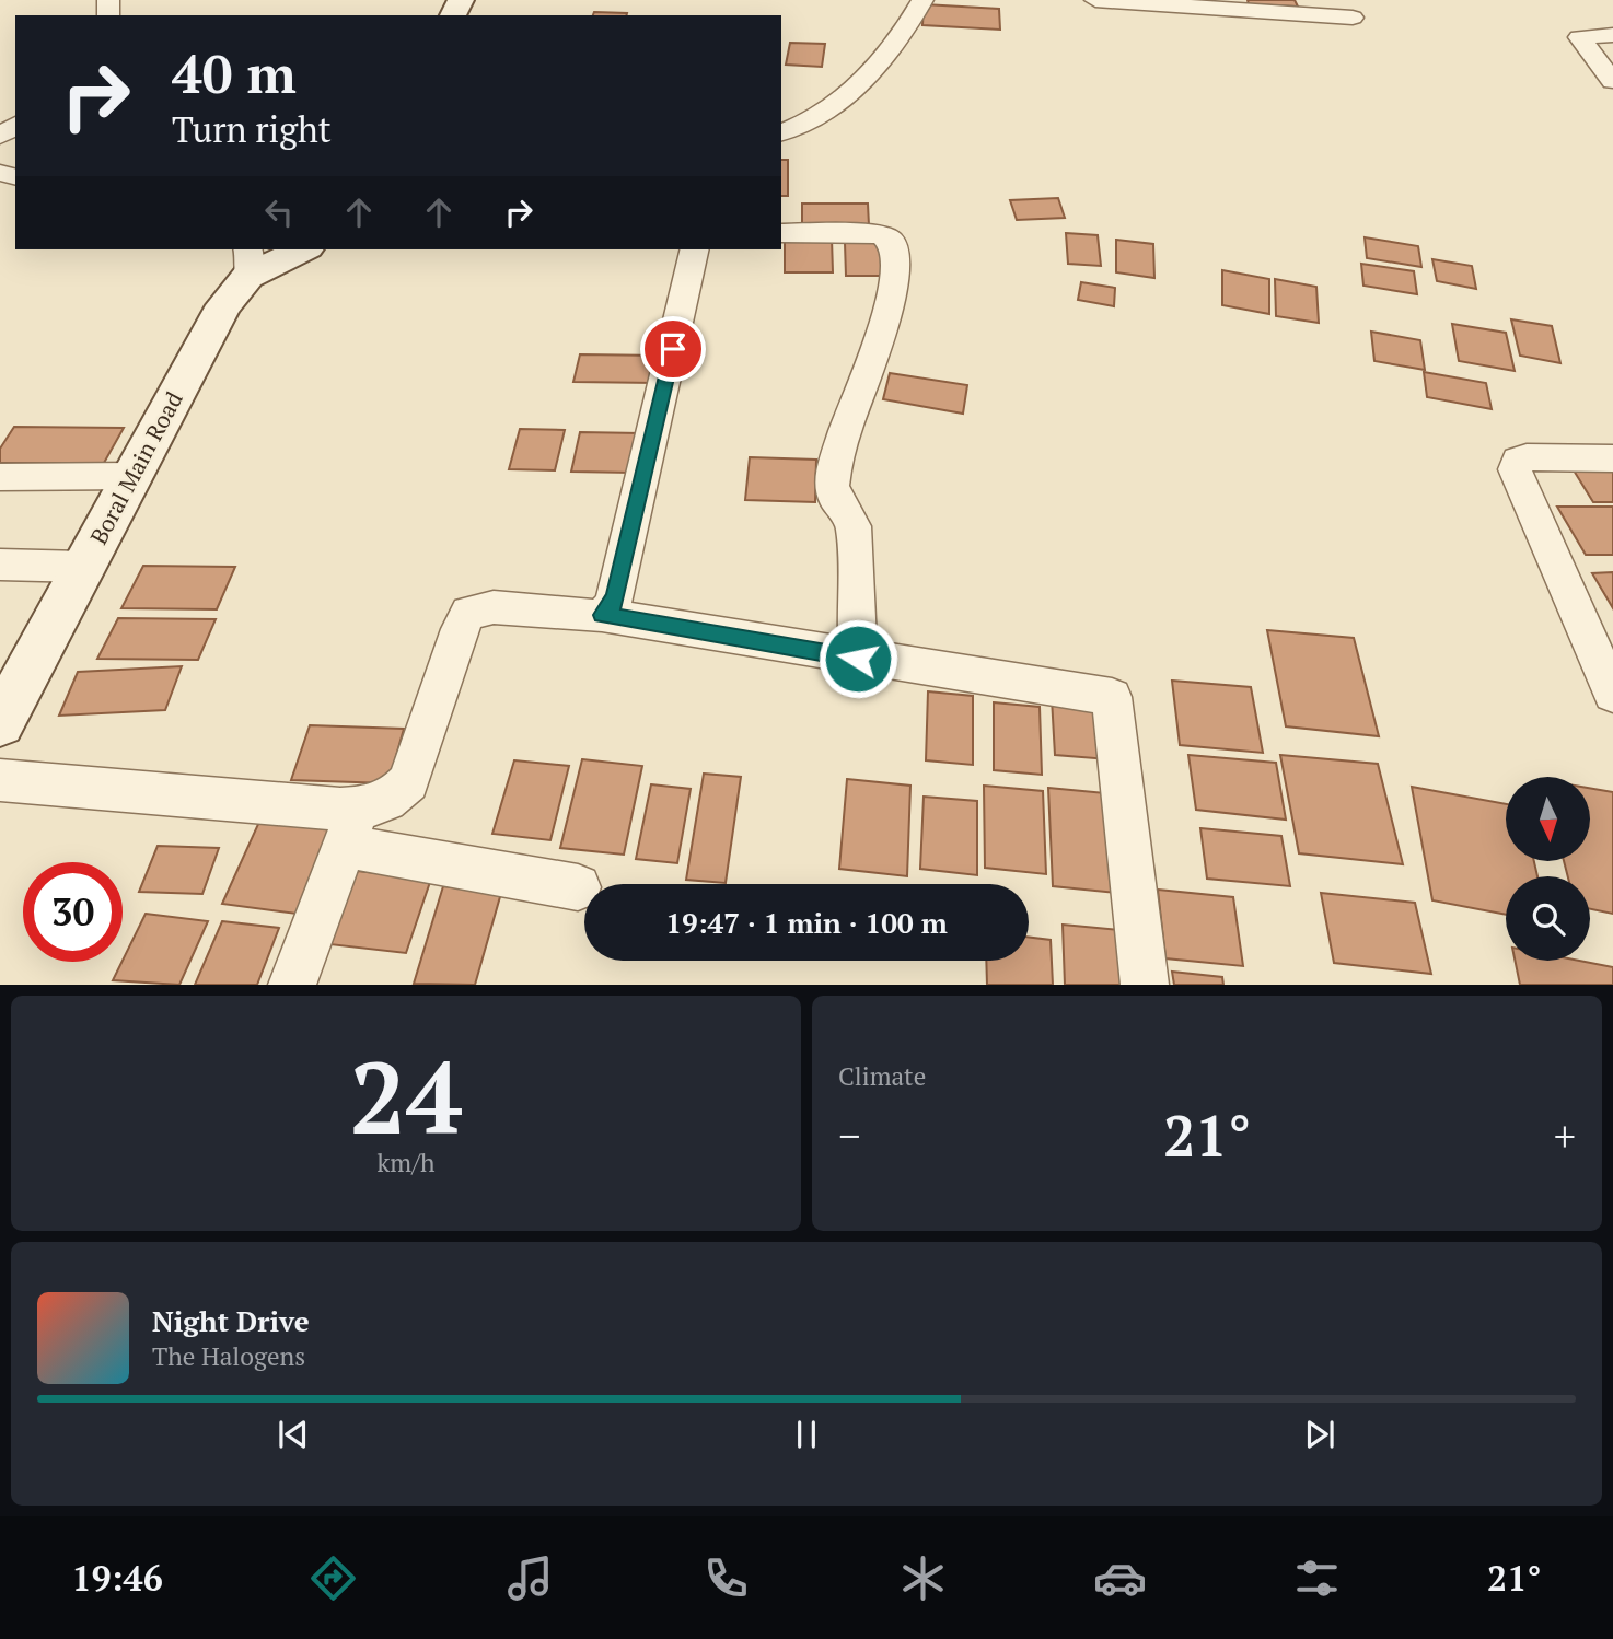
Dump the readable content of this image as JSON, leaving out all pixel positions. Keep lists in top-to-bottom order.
{
  "streets": {
    "main road": ["Boral Main Road"]
  },
  "north": "bottom",
  "page": {
    "turn": ["40 m", "Turn right"],
    "limit": "30",
    "trip": "19:47 · 1 min · 100 m",
    "tile": [
      ["24", "km/h"],
      "Climate"
    ],
    "heat": ["−", "21°", "+"],
    "song": ["Night Drive", "The Halogens"],
    "tabs": ["19:46", "21°"]
  }
}
